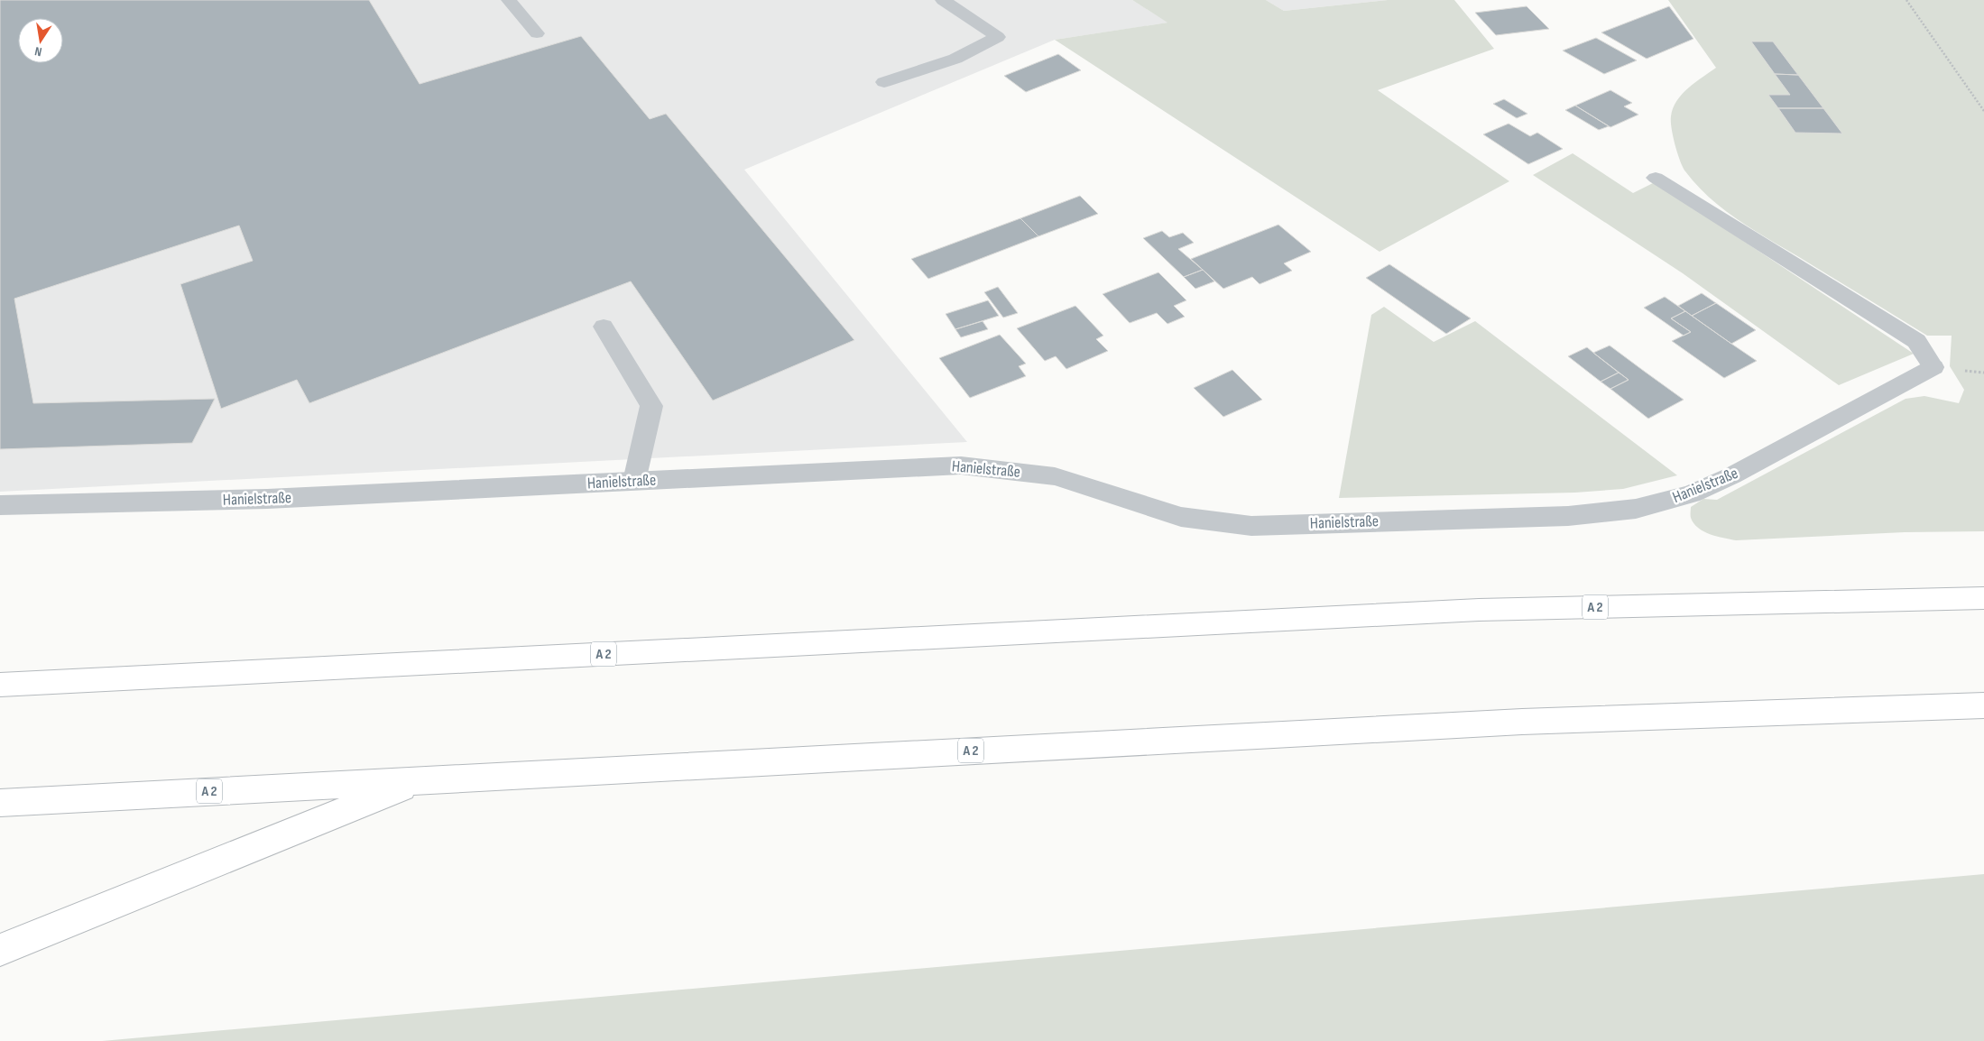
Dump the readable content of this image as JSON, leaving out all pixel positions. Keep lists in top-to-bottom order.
{
  "streets": {
    "highway": ["A 2"],
    "street": ["Hanielstraße"]
  },
  "north": "bottom"
}
